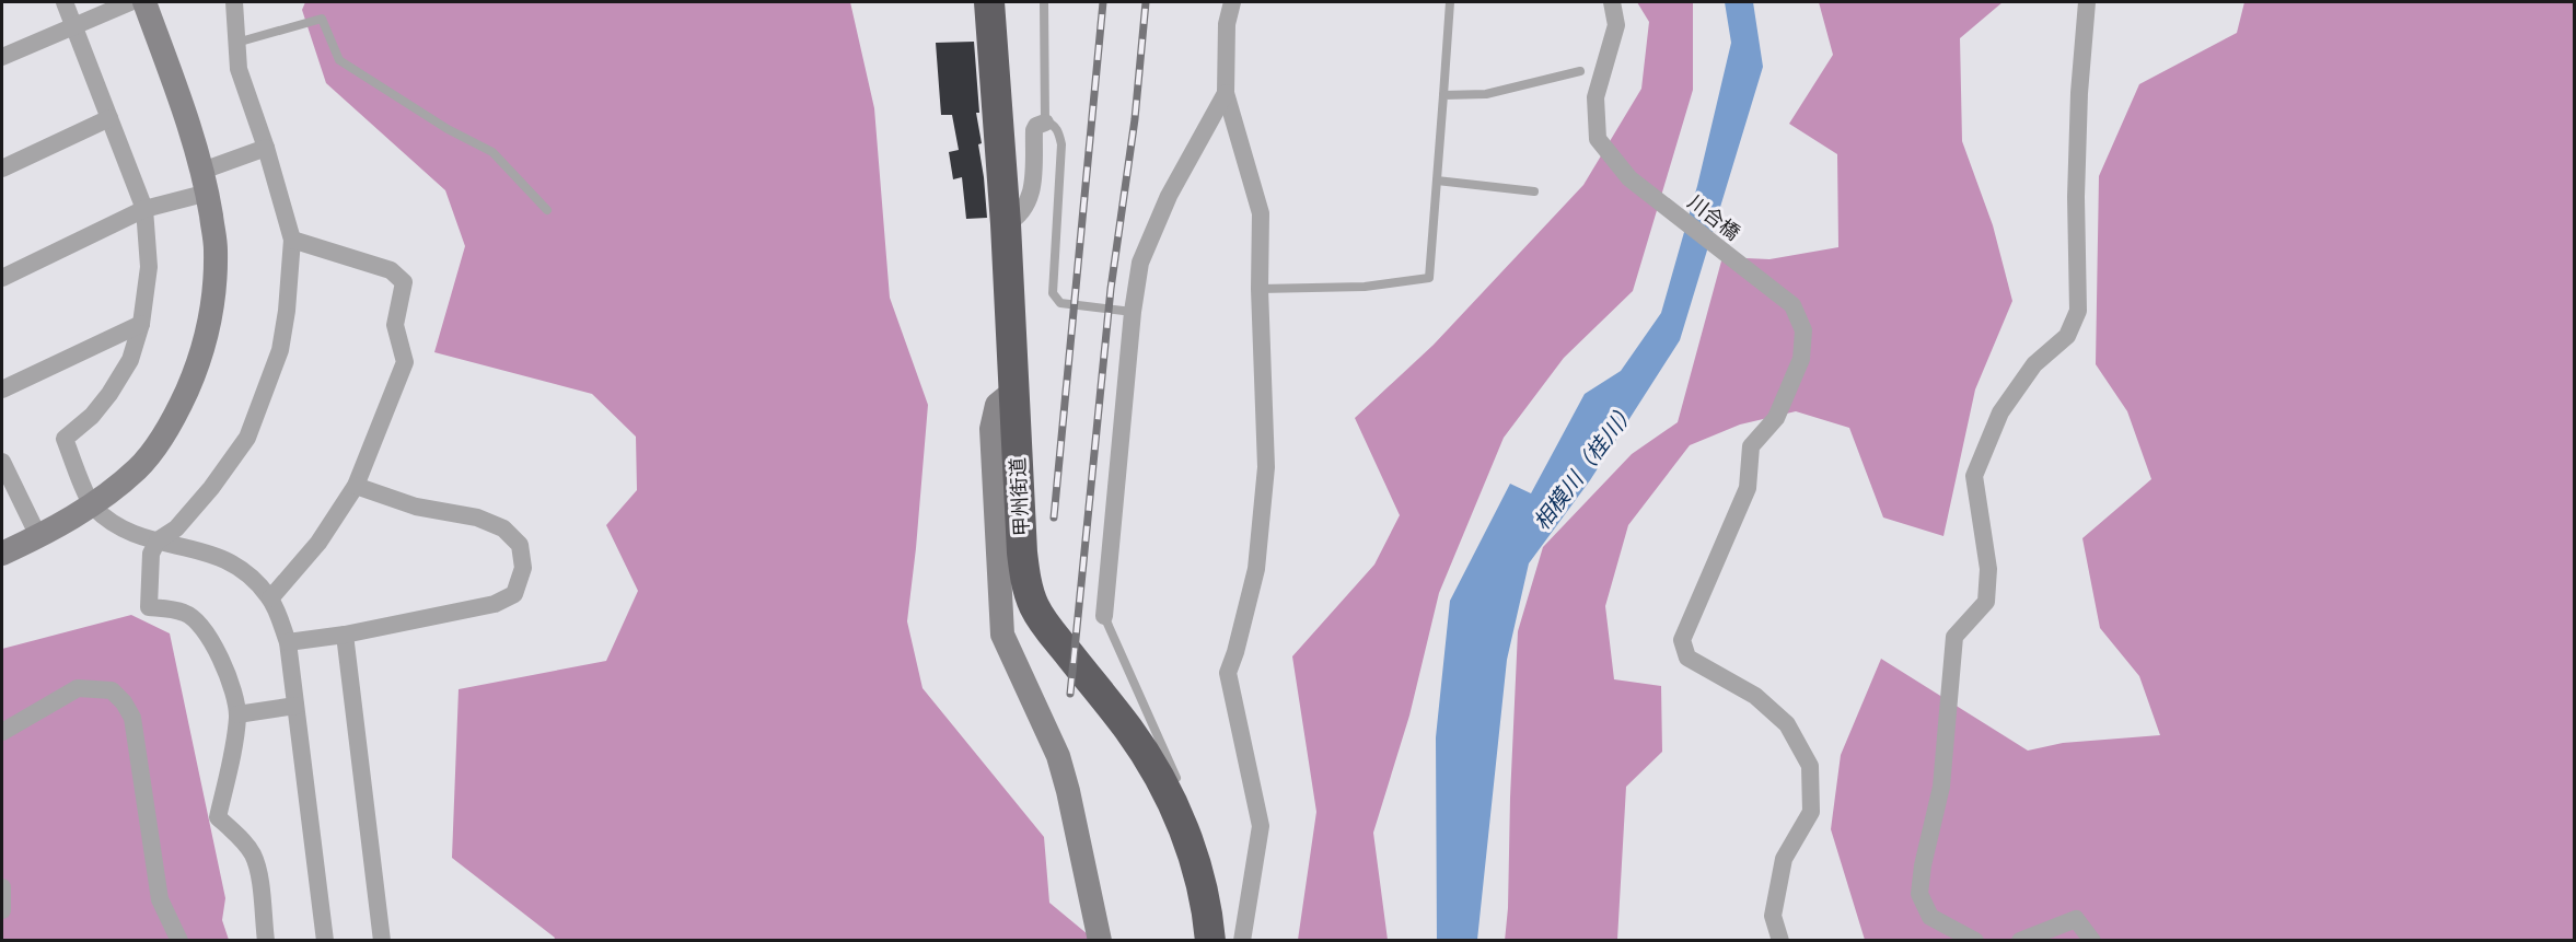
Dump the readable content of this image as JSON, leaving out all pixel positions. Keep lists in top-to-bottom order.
{
  "streets": {
    "highway": ["甲州街道"],
    "street": ["川合橋"]
  },
  "water": ["相模川（桂川）"]
}
